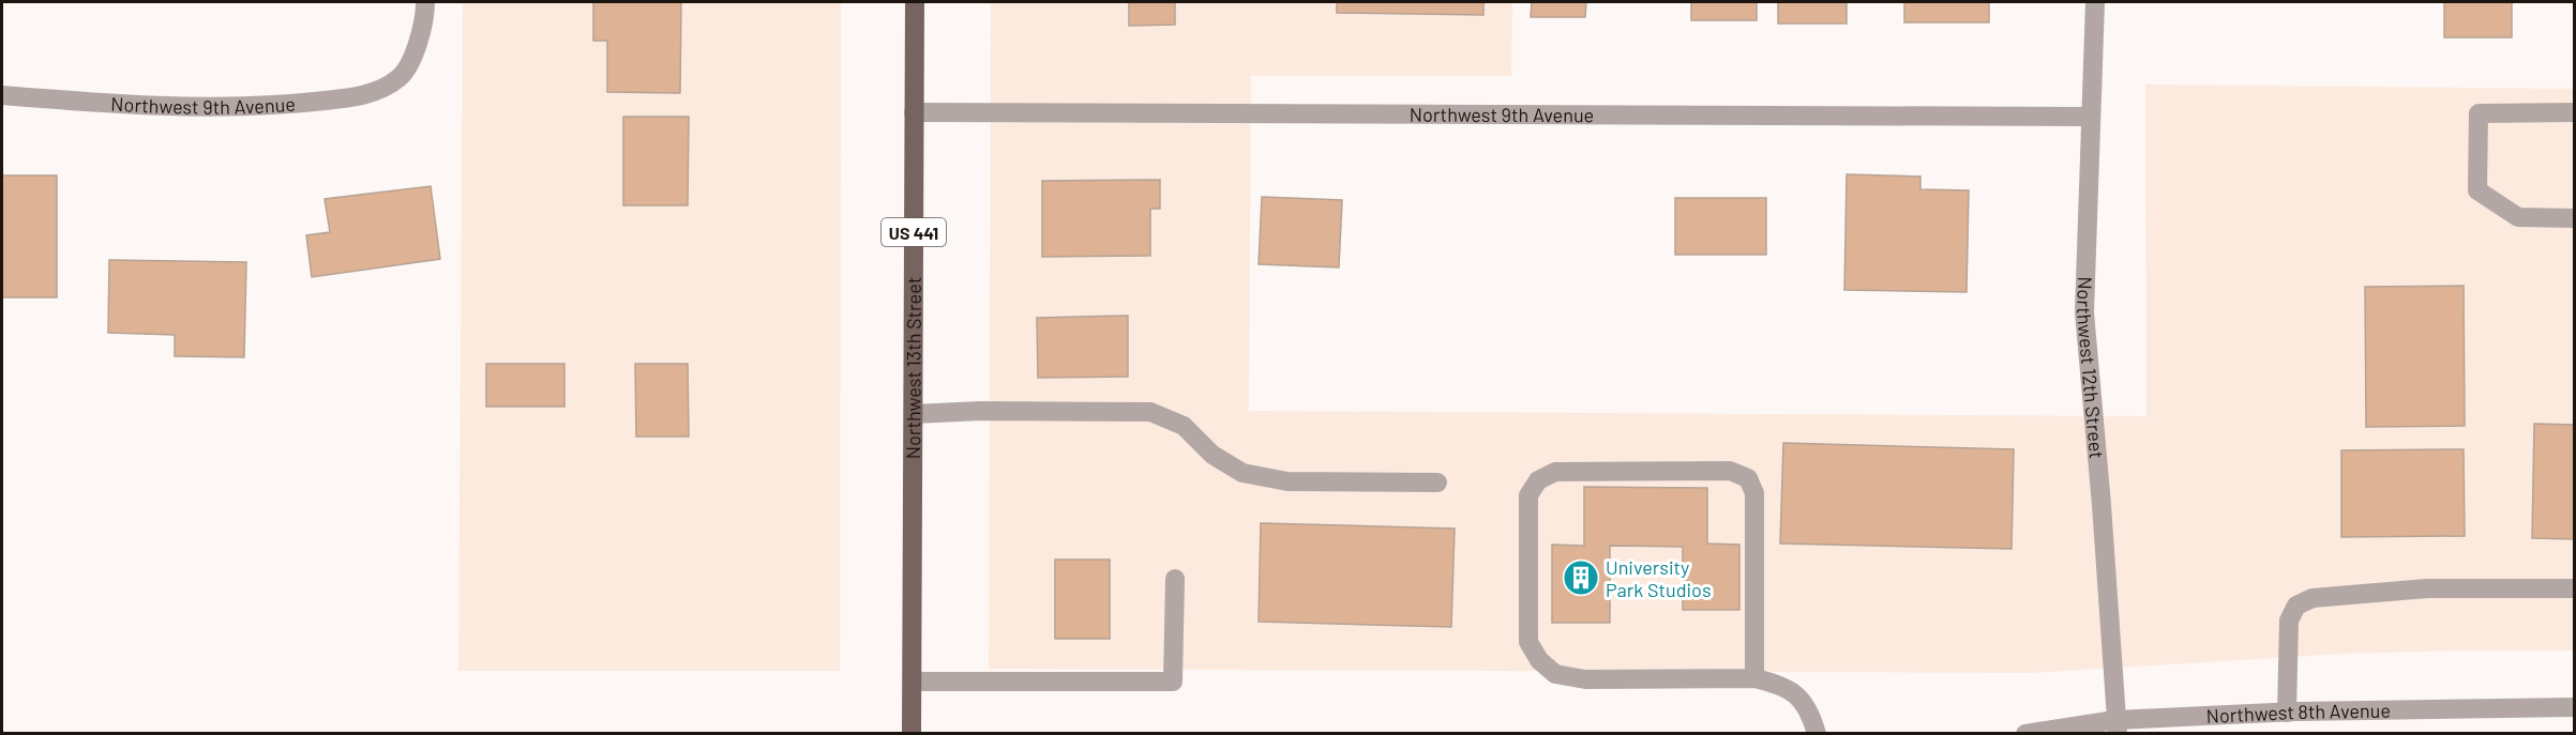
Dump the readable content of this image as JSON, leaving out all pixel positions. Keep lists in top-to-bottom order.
{
  "streets": {
    "main road": ["US 441", "Northwest 13th Street"],
    "street": ["Northwest 9th Avenue", "Northwest 12th Street", "Northwest 8th Avenue"]
  },
  "crossings": [
    ["Northwest 9th Avenue", "Northwest 13th Street"],
    ["Northwest 9th Avenue", "Northwest 12th Street"],
    ["Northwest 12th Street", "Northwest 8th Avenue"]
  ],
  "places": {
    "building": ["University Park Studios"]
  }
}
